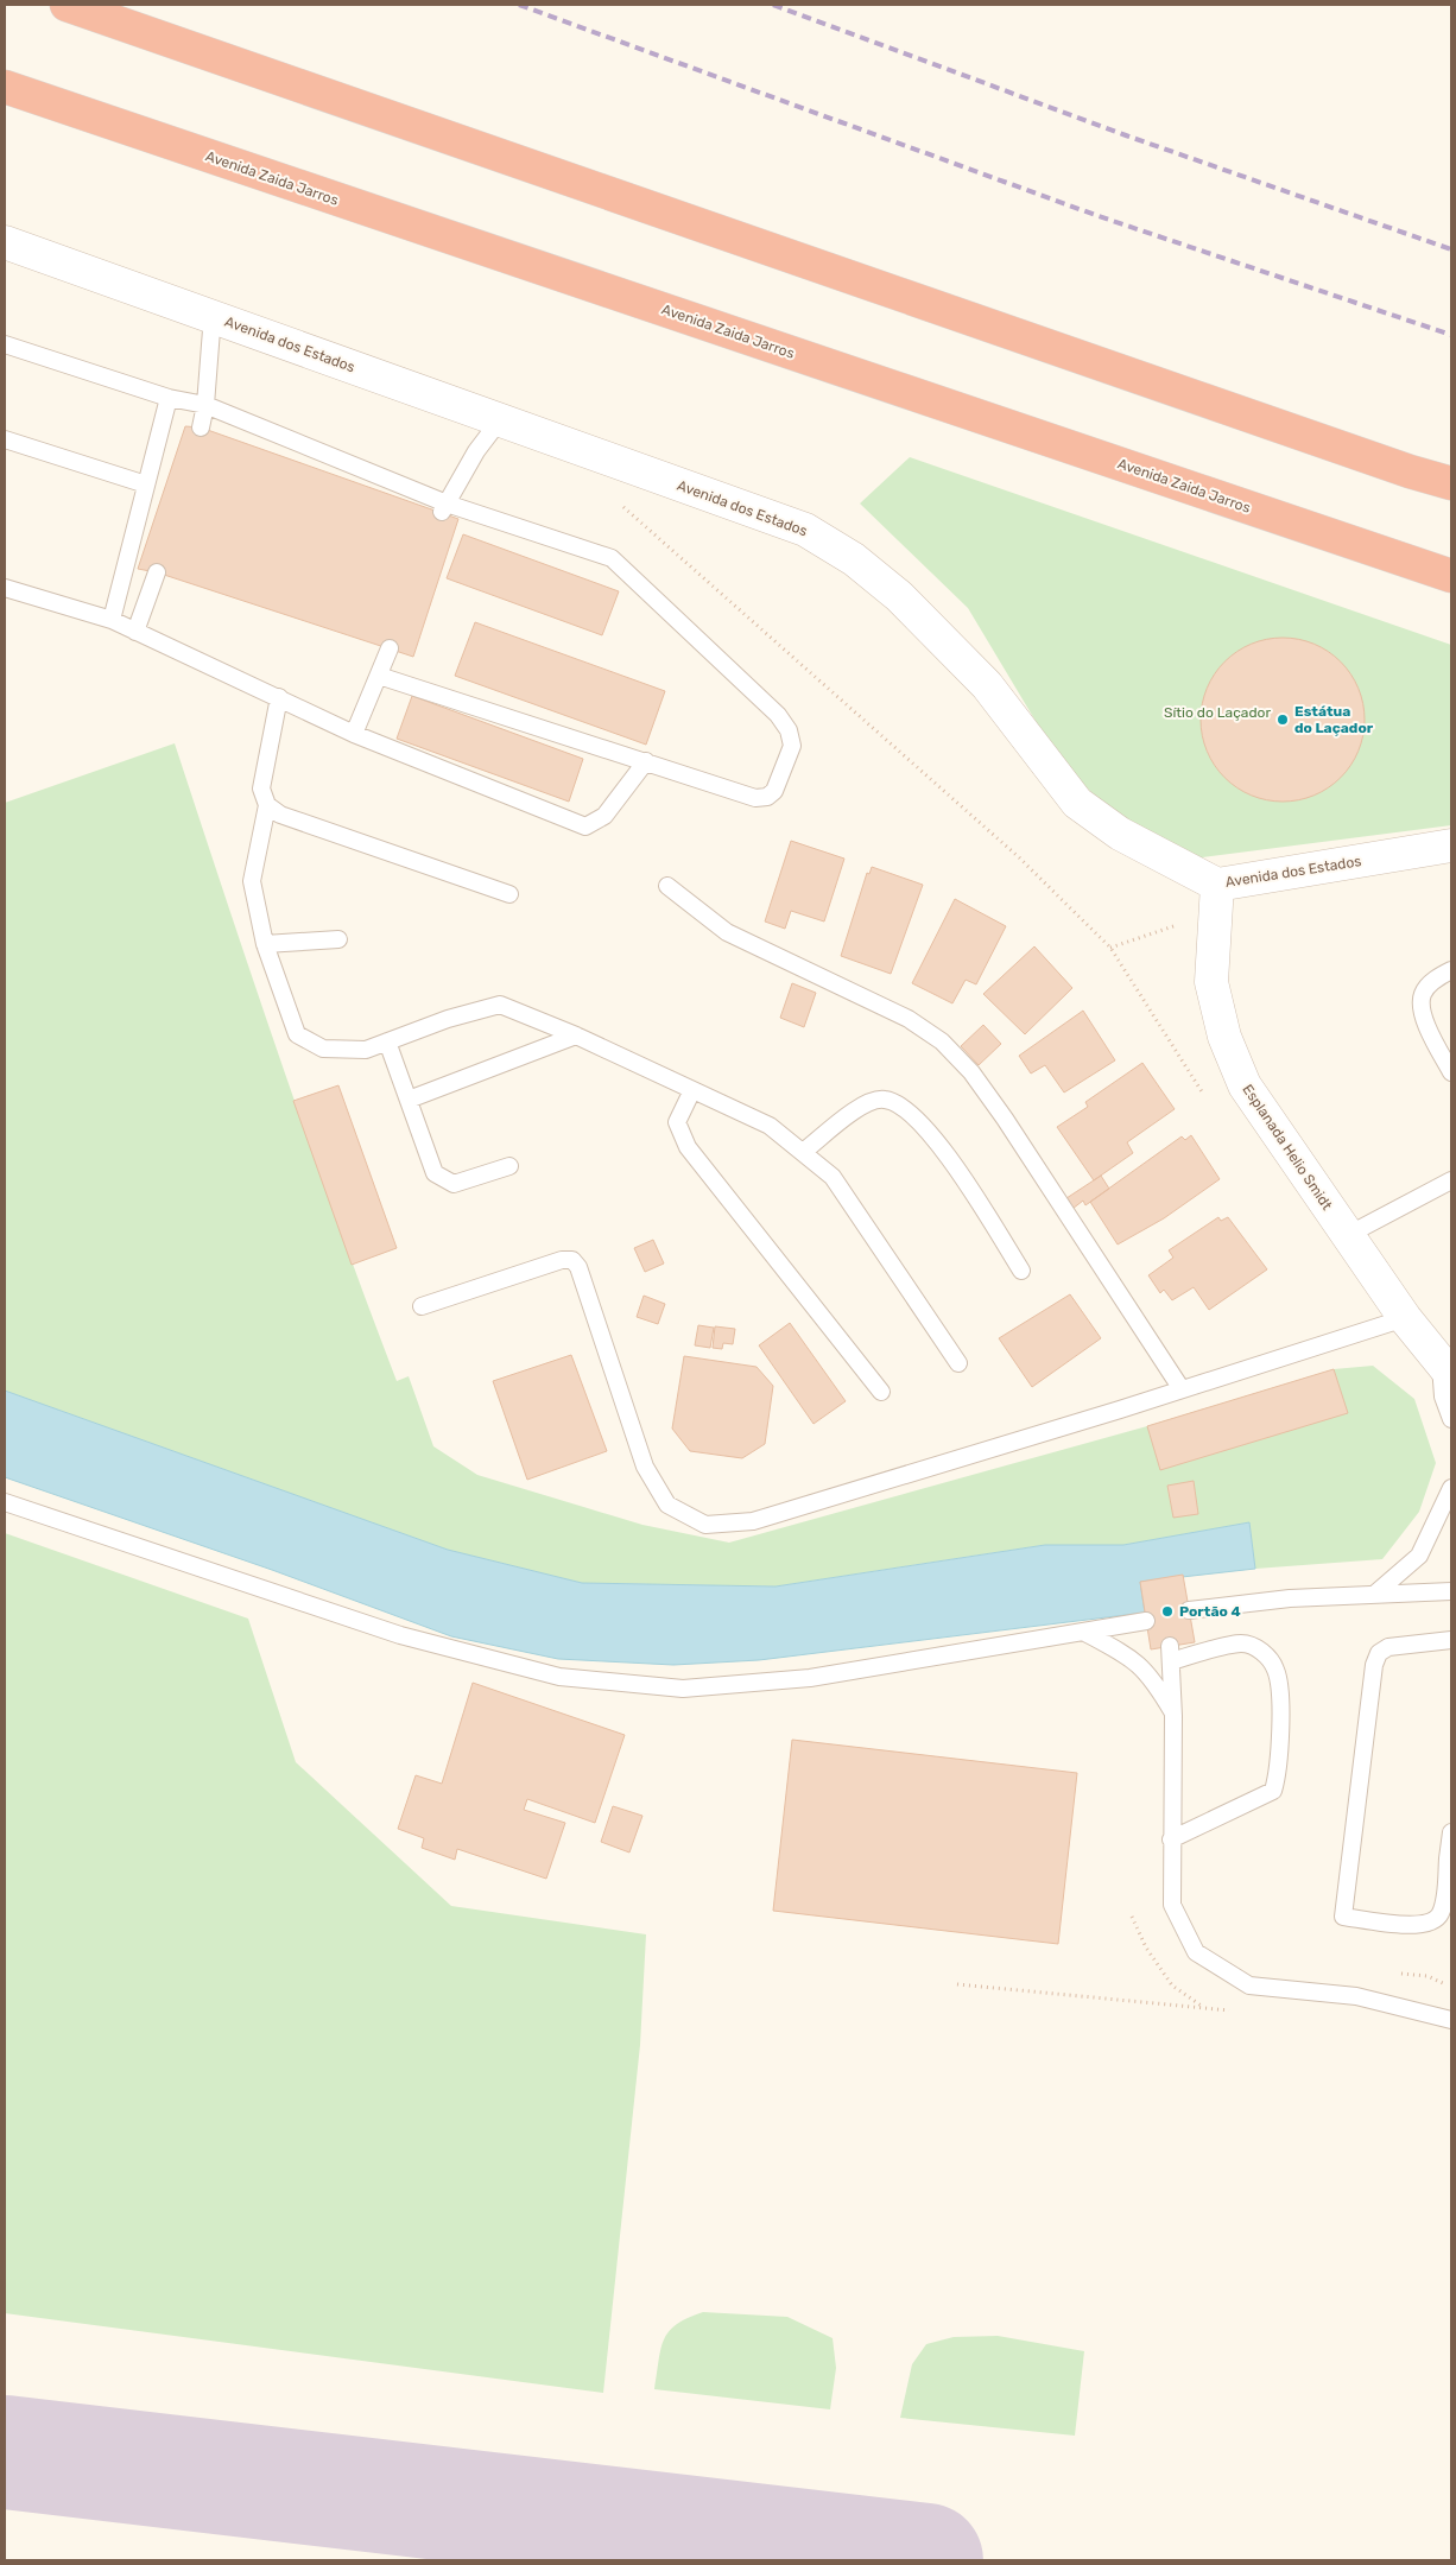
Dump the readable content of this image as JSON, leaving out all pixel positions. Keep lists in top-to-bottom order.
{
  "streets": {
    "highway": ["Avenida Zaida Jarros"],
    "street": ["Avenida dos Estados", "Esplanada Helio Smidt"]
  },
  "crossings": [
    ["Avenida dos Estados", "Esplanada Helio Smidt"]
  ],
  "parks": ["Sítio do Laçador"],
  "places": ["Estátua do Laçador", "Portão 4"]
}
